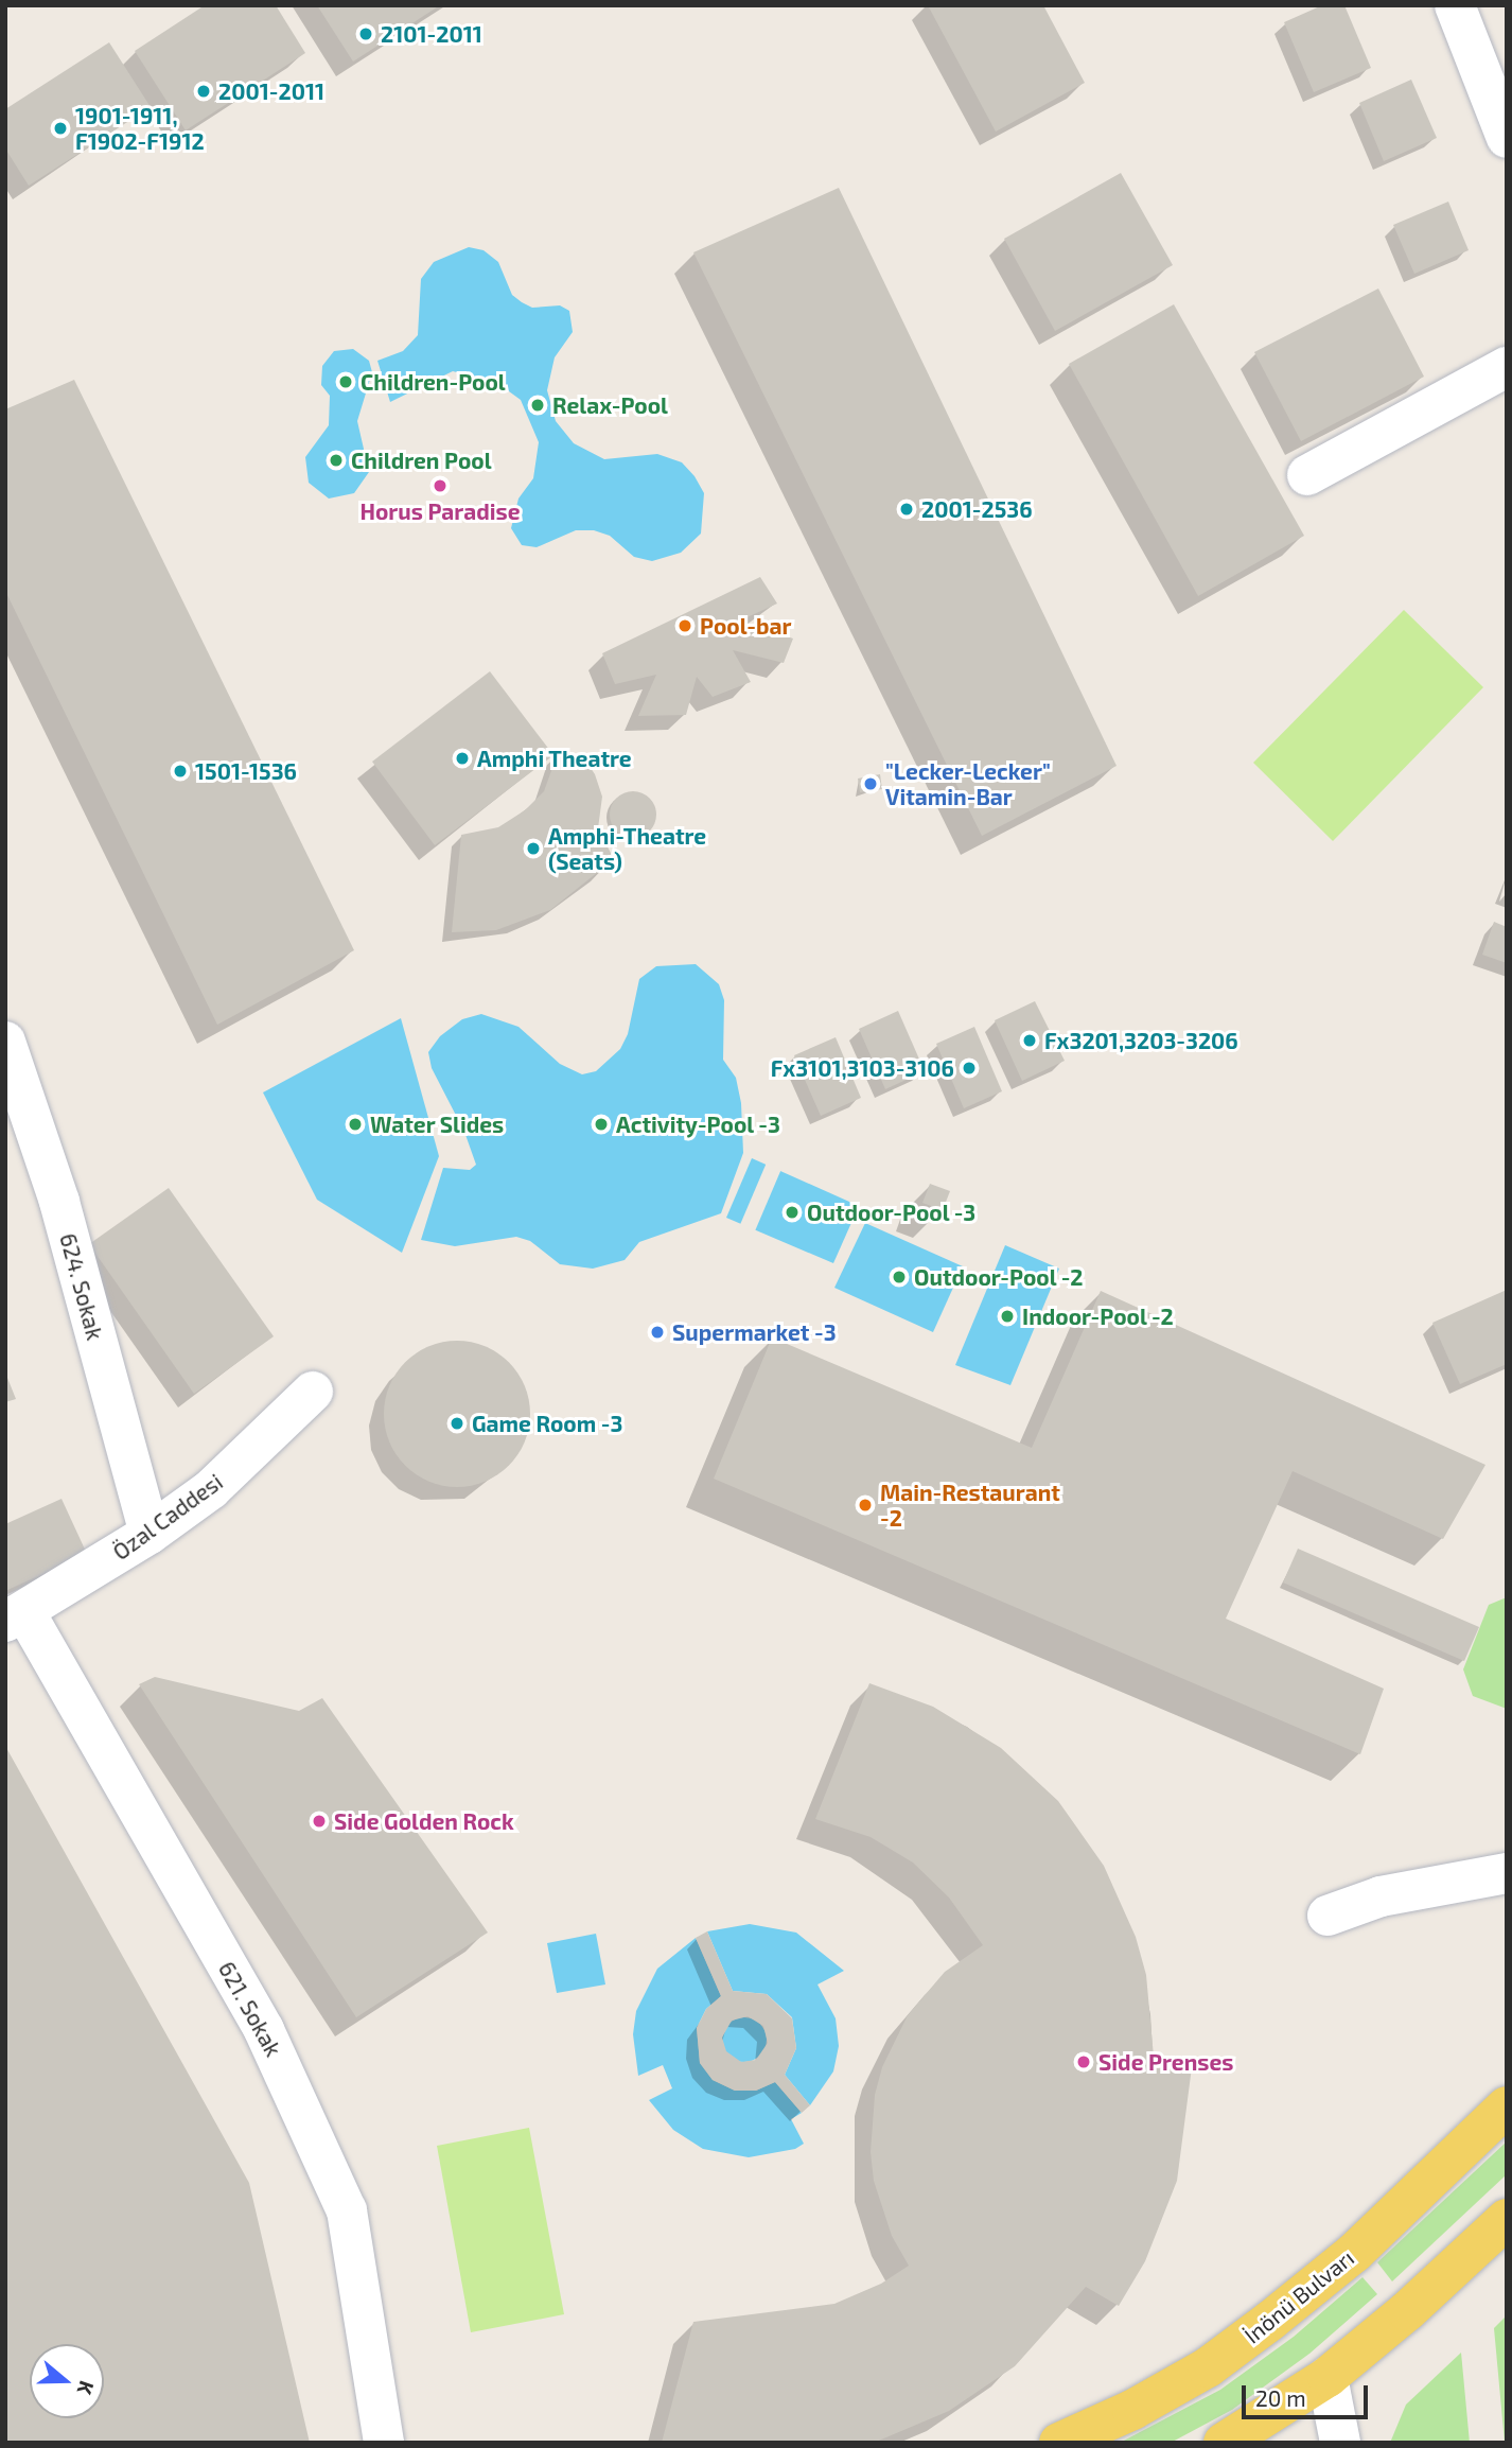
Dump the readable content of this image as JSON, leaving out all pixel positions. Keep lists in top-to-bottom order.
{
  "streets": {
    "main road": ["İnönü Bulvarı"],
    "street": ["624. Sokak", "Özal Caddesi", "621. Sokak"]
  },
  "crossings": [
    ["624. Sokak", "Özal Caddesi"],
    ["Özal Caddesi", "621. Sokak"]
  ],
  "places": [
    "2101-2011",
    "2001-2011",
    "1901-1911, F1902-F1912",
    "Children-Pool",
    "Relax-Pool",
    "Children Pool",
    "Horus Paradise",
    "2001-2536",
    "Pool-bar",
    "Amphi Theatre",
    "1501-1536",
    "\"Lecker-Lecker\" Vitamin-Bar",
    "Amphi-Theatre (Seats)",
    "Fx3201,3203-3206",
    "Fx3101,3103-3106",
    "Water Slides",
    "Activity-Pool -3",
    "Outdoor-Pool -3",
    "Outdoor-Pool -2",
    "Indoor-Pool -2",
    "Supermarket -3",
    "Game Room -3",
    "Main-Restaurant -2",
    "Side Golden Rock",
    "Side Prenses"
  ],
  "scale_bar": "20 m",
  "north": "right"
}
